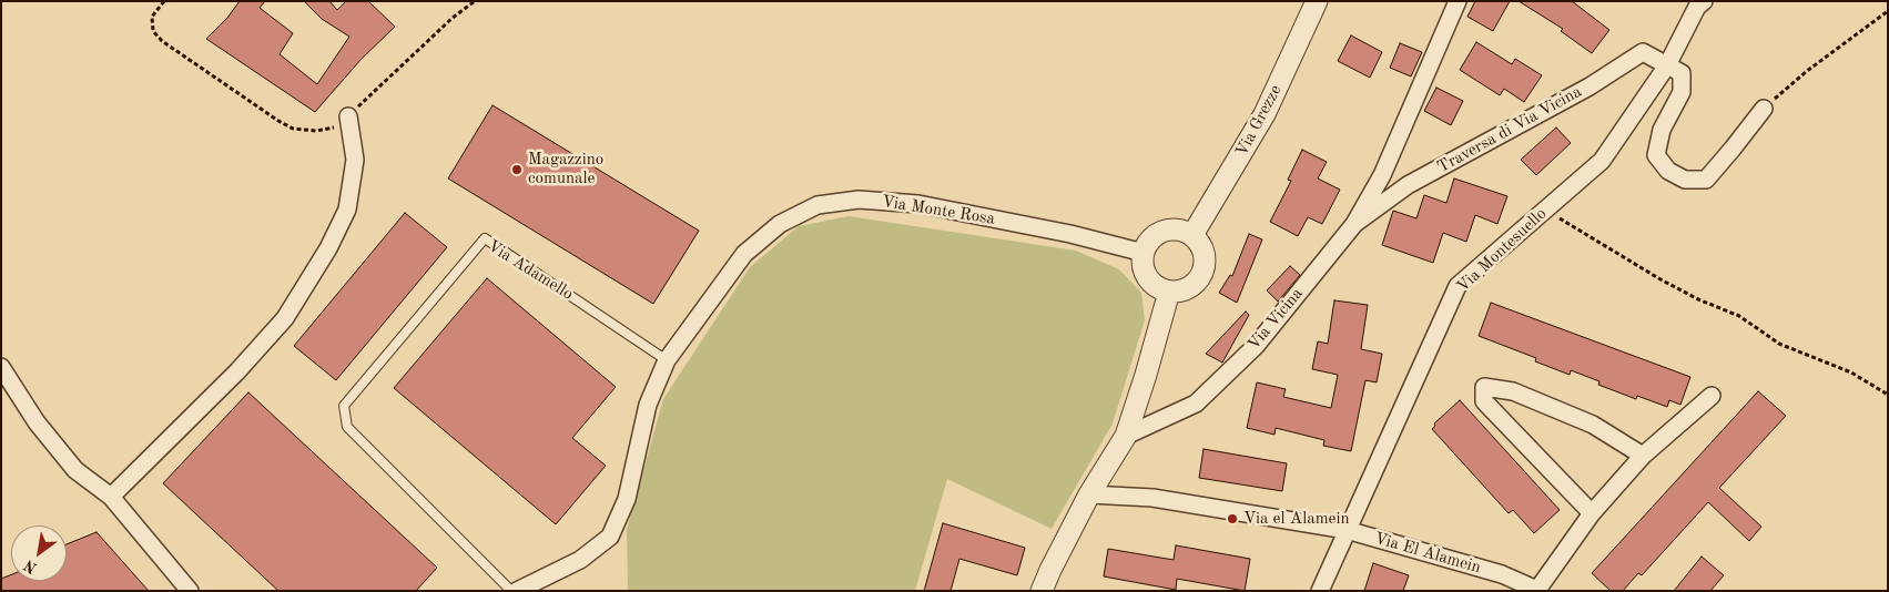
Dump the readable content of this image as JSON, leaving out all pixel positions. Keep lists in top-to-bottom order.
{
  "streets": {
    "street": [
      "Via Grezze",
      "Traversa di Via Vicina",
      "Via Monte Rosa",
      "Via Montesuello",
      "Via Vicina",
      "Via El Alamein"
    ],
    "lane": ["Via Adamello"]
  },
  "crossings": [
    ["Via Grezze", "Via Monte Rosa"],
    ["Traversa di Via Vicina", "Via Montesuello"],
    ["Traversa di Via Vicina", "Via Vicina"],
    ["Via Monte Rosa", "Via Adamello"],
    ["Via Montesuello", "Via El Alamein"]
  ],
  "places": ["Magazzino comunale", "Via el Alamein"],
  "north": "bottom left"
}
